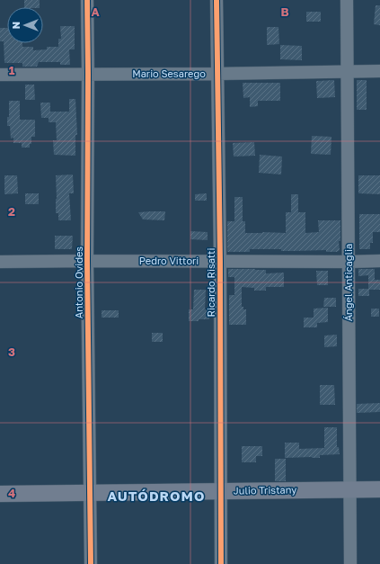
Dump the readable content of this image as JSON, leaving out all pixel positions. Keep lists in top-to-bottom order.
{
  "streets": {
    "main road": ["Julio Tristany"],
    "street": [
      "Mario Sesarego",
      "Pedro Vittori",
      "Antonio Ovides",
      "Ricardo Risatti",
      "Ángel Anticaglia"
    ]
  },
  "crossings": [
    ["Mario Sesarego", "Antonio Ovides"],
    ["Mario Sesarego", "Ricardo Risatti"],
    ["Mario Sesarego", "Ángel Anticaglia"],
    ["Pedro Vittori", "Antonio Ovides"],
    ["Pedro Vittori", "Ricardo Risatti"],
    ["Pedro Vittori", "Ángel Anticaglia"],
    ["Antonio Ovides", "Julio Tristany"],
    ["Ricardo Risatti", "Julio Tristany"],
    ["Ángel Anticaglia", "Julio Tristany"]
  ],
  "districts": ["AUTÓDROMO"],
  "north": "left",
  "grid": {
    "columns": ["A", "B"],
    "rows": [
      "1",
      "2",
      "3",
      "4"
    ]
  }
}
